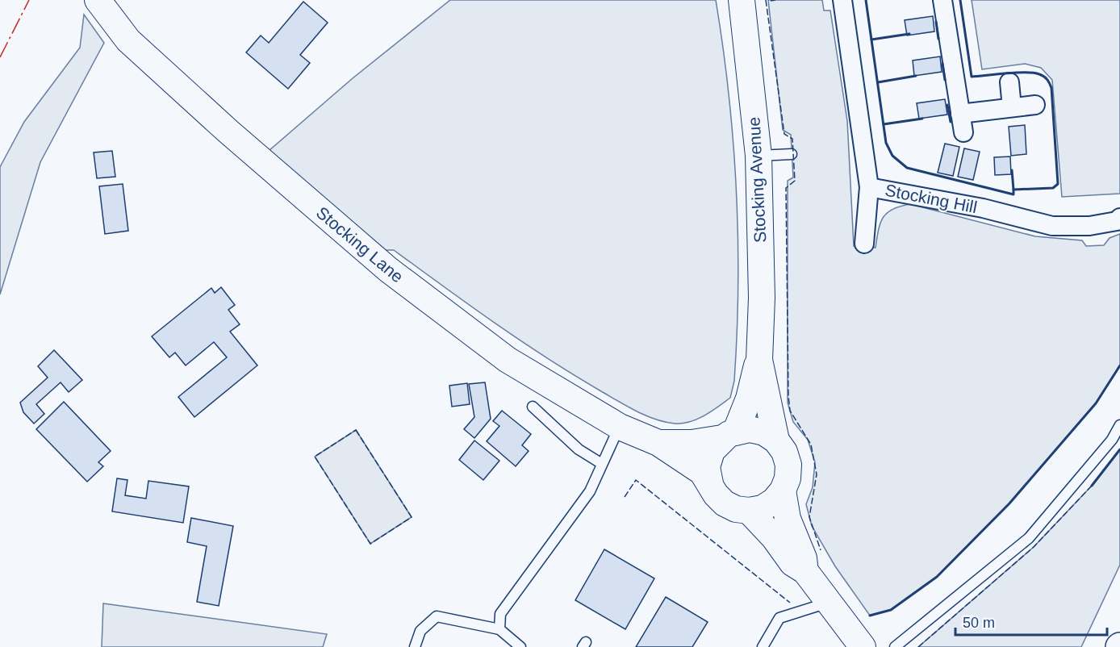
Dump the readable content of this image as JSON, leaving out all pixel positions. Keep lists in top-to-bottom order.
{
  "streets": {
    "main road": ["Stocking Avenue", "Stocking Lane"],
    "street": ["Stocking Hill"]
  },
  "crossings": [
    ["Stocking Avenue", "Stocking Lane"]
  ],
  "scale_bar": "50 m"
}
